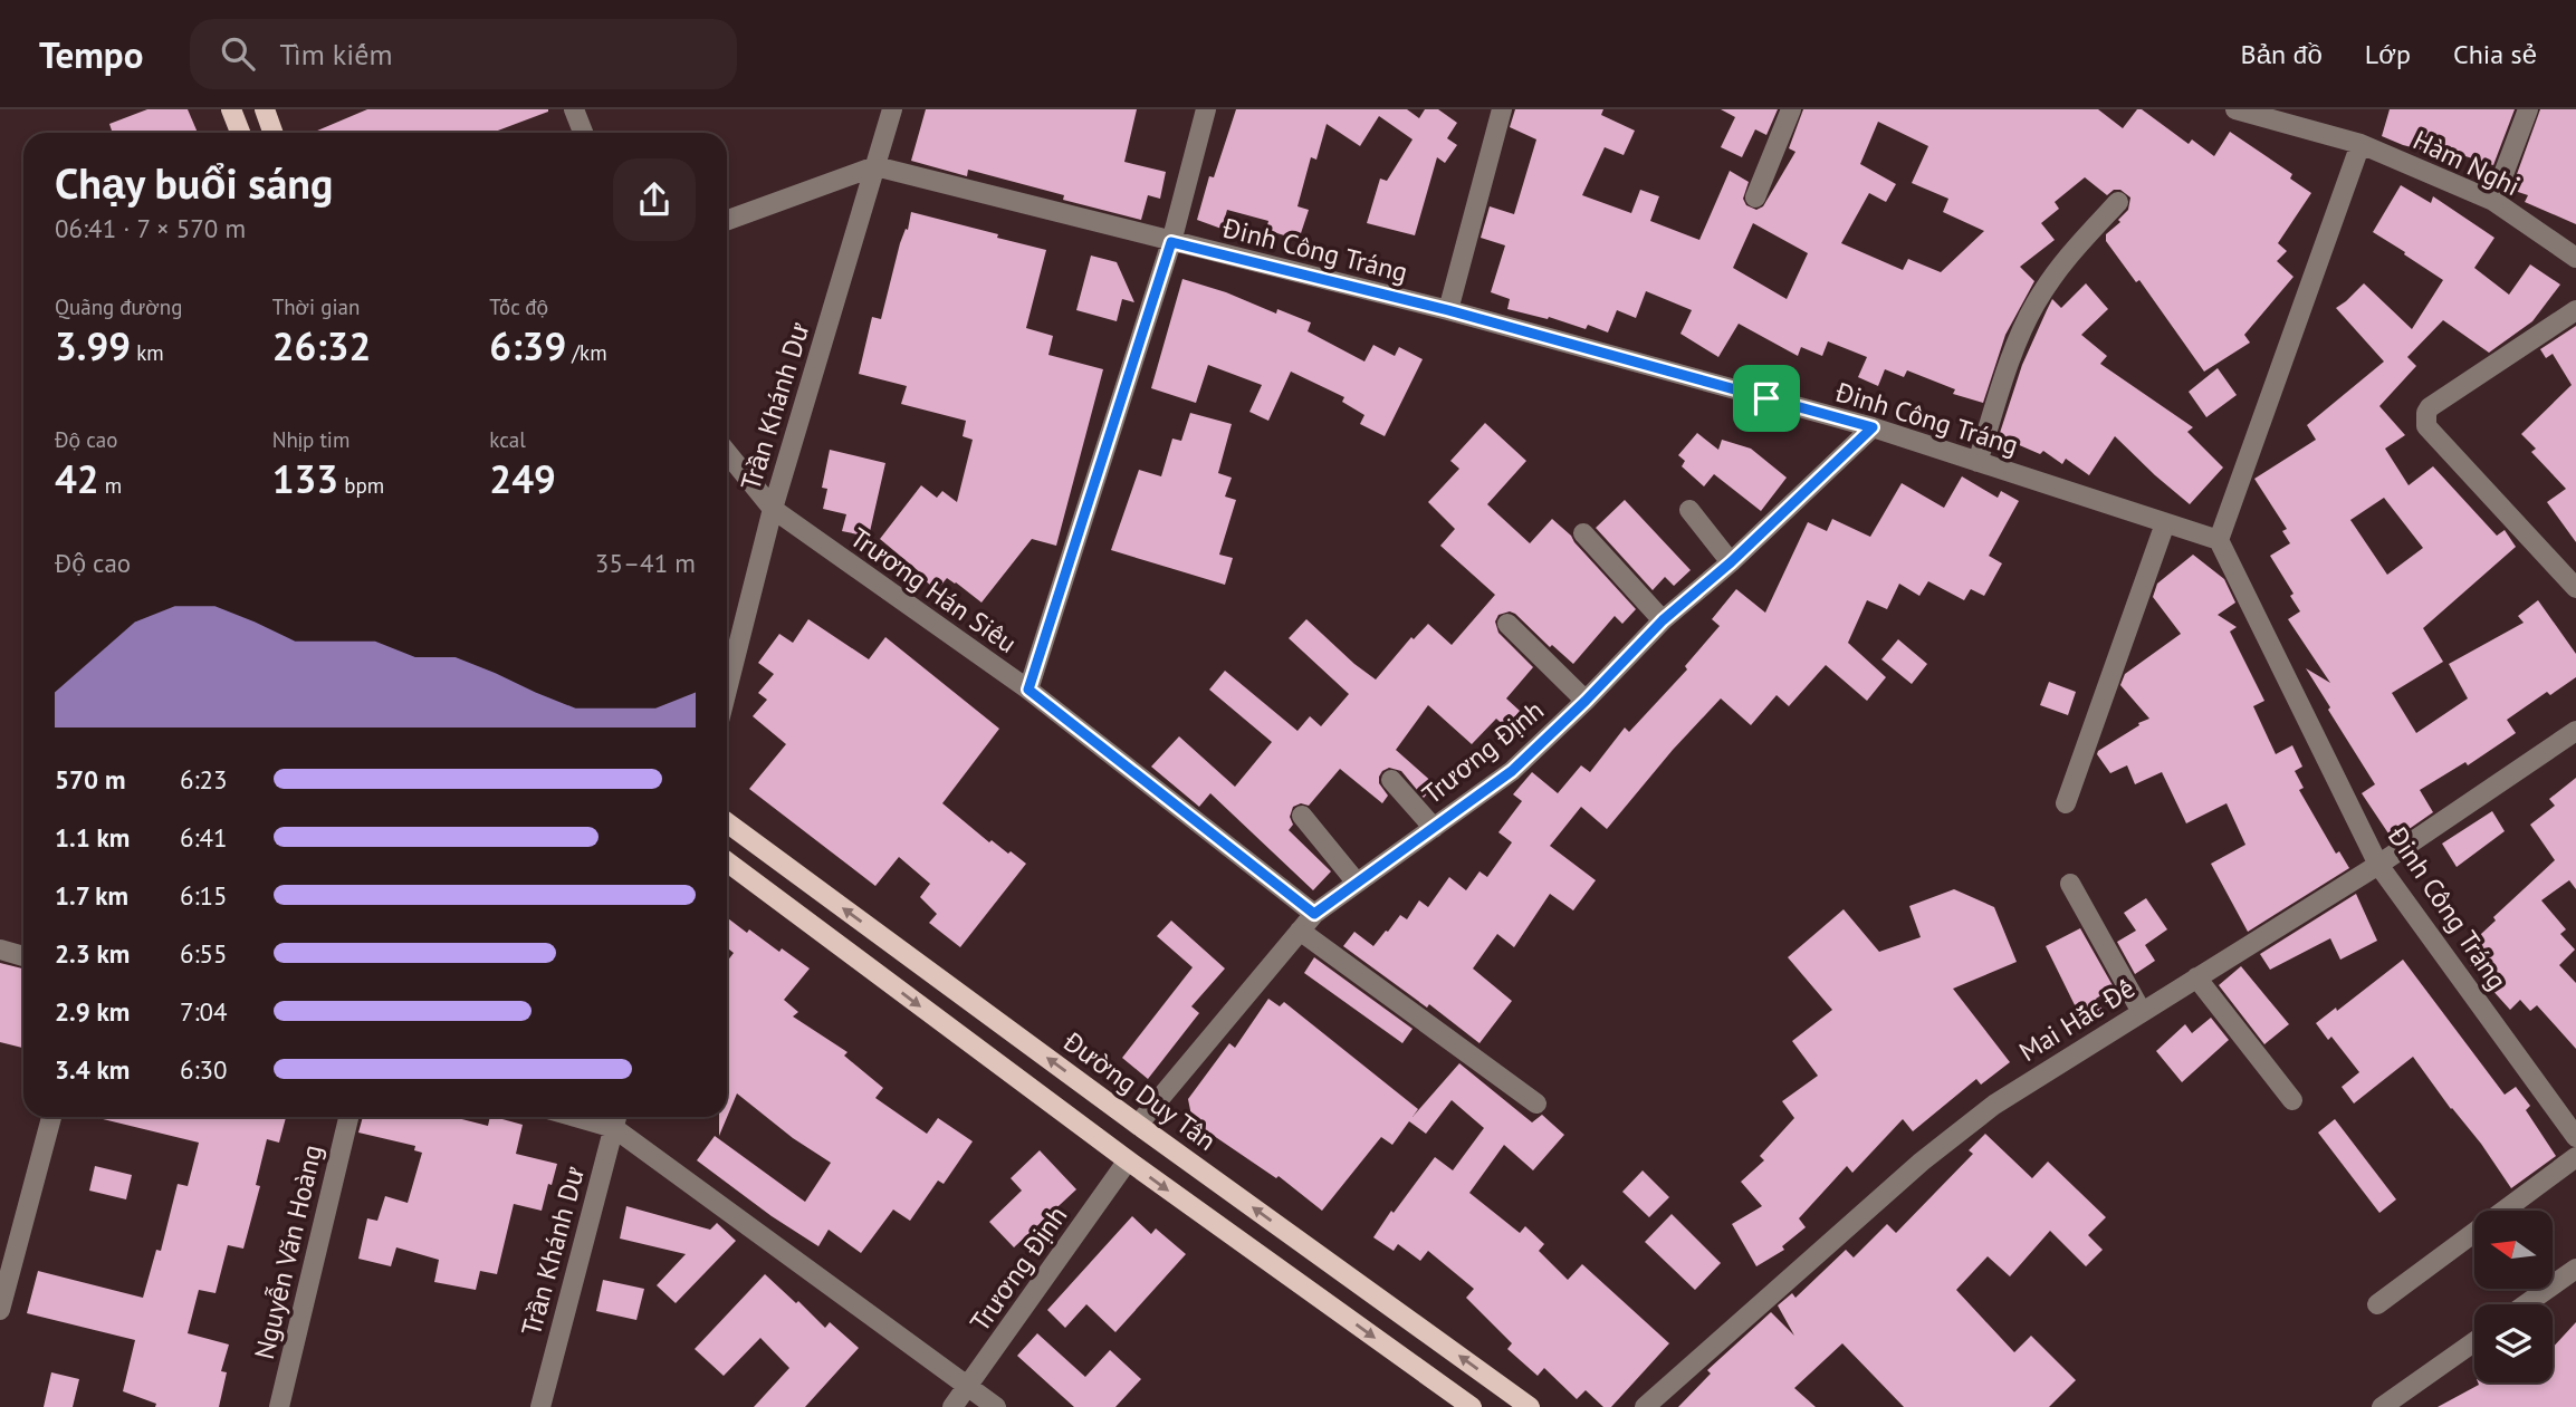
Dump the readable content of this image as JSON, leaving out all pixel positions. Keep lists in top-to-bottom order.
{
  "streets": {
    "main road": ["Đường Duy Tân"],
    "street": [
      "Hàm Nghi",
      "Đinh Công Tráng",
      "Trần Khánh Dư",
      "Trương Hán Siêu",
      "Trương Định",
      "Mai Hắc Đế",
      "Nguyễn Văn Hoàng"
    ]
  },
  "crossings": [
    ["Đinh Công Tráng", "Trần Khánh Dư"],
    ["Đinh Công Tráng", "Trương Định"],
    ["Đinh Công Tráng", "Mai Hắc Đế"],
    ["Trần Khánh Dư", "Trương Hán Siêu"],
    ["Trương Hán Siêu", "Trương Định"],
    ["Trương Định", "Đường Duy Tân"]
  ],
  "north": "left",
  "page": {
    "header": "Tempo",
    "search": "Tìm kiếm",
    "nav": ["Bản đồ", "Lớp", "Chia sẻ"],
    "heading": ["Chạy buổi sáng", "06:41 · 7 × 570 m"],
    "stats": [
      ["Quãng đường", "3.99 km"],
      ["Thời gian", "26:32"],
      ["Tốc độ", "6:39 /km"],
      ["Độ cao", "42 m"],
      ["Nhịp tim", "133 bpm"],
      ["kcal", "249"]
    ],
    "chart": ["Độ cao", "35–41 m"],
    "list": [
      {
        "name": "570 m",
        "note": "6:23"
      },
      {
        "name": "1.1 km",
        "note": "6:41"
      },
      {
        "name": "1.7 km",
        "note": "6:15"
      },
      {
        "name": "2.3 km",
        "note": "6:55"
      },
      {
        "name": "2.9 km",
        "note": "7:04"
      },
      {
        "name": "3.4 km",
        "note": "6:30"
      }
    ]
  }
}
